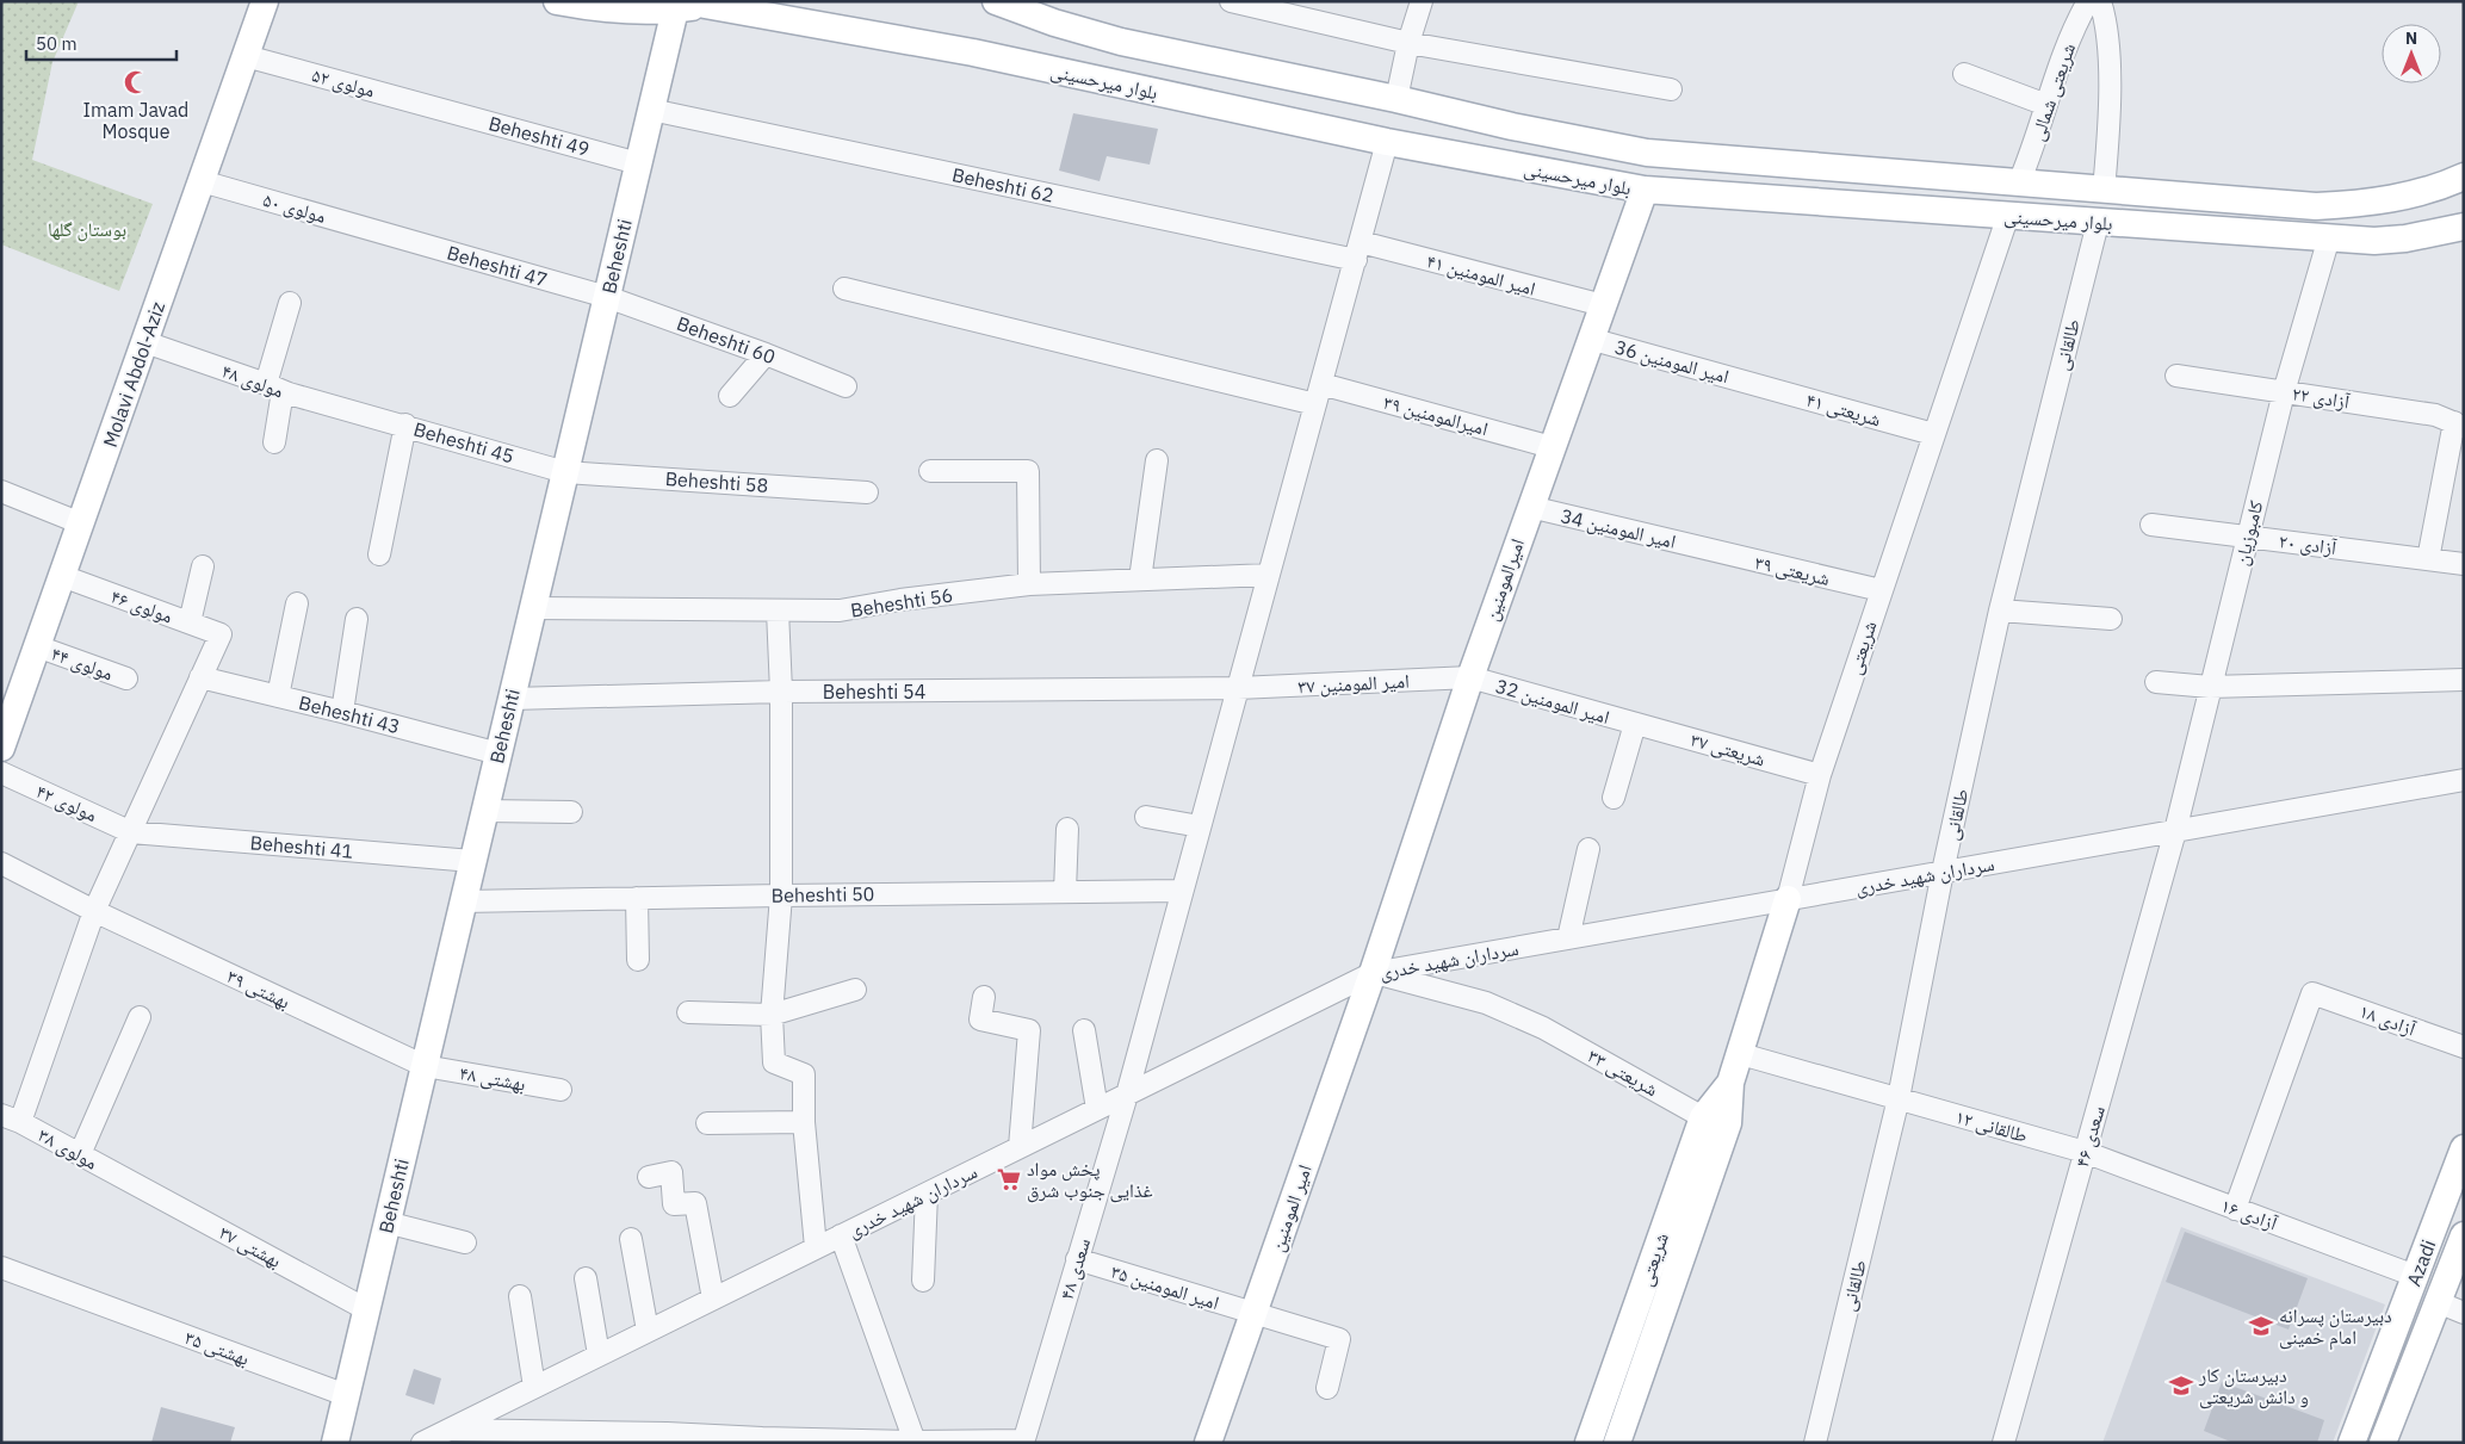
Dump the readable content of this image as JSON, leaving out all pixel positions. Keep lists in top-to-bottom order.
{
  "streets": {
    "main road": [
      "بلوار میرحسینی",
      "Beheshti",
      "Molavi Abdol-Aziz",
      "امیرالمومنین",
      "شریعتی",
      "امیر المومنین",
      "Azadi"
    ],
    "street": [
      "مولوی ۵۲",
      "شریعتی شمالی",
      "Beheshti 49",
      "Beheshti 62",
      "مولوی ۵۰",
      "Beheshti 47",
      "امیر المومنین ۴۱",
      "Beheshti 60",
      "طالقانی",
      "امیر المومنین 36",
      "مولوی ۴۸",
      "آزادی ۲۲",
      "شریعتی ۴۱",
      "امیرالمومنین ۳۹",
      "Beheshti 45",
      "Beheshti 58",
      "امیر المومنین 34",
      "کامبوزیان",
      "آزادی ۲۰",
      "شریعتی ۳۹",
      "Beheshti 56",
      "مولوی ۴۶",
      "مولوی ۴۴",
      "امیر المومنین ۳۷",
      "Beheshti 54",
      "امیر المومنین 32",
      "Beheshti 43",
      "شریعتی ۳۷",
      "مولوی ۴۲",
      "Beheshti 41",
      "سرداران شهید خدری",
      "Beheshti 50",
      "بهشتی ۳۹",
      "آزادی ۱۸",
      "شریعتی ۳۳",
      "بهشتی ۴۸",
      "طالقانی ۱۲",
      "سعدی ۴۶",
      "مولوی ۳۸",
      "آزادی ۱۶",
      "بهشتی ۳۷",
      "سعدی ۴۸",
      "امیر المومنین ۳۵",
      "بهشتی ۳۵"
    ]
  },
  "crossings": [
    ["بلوار میرحسینی", "شریعتی شمالی"],
    ["بلوار میرحسینی", "Beheshti"],
    ["بلوار میرحسینی", "طالقانی"],
    ["بلوار میرحسینی", "کامبوزیان"],
    ["بلوار میرحسینی", "امیرالمومنین"],
    ["بلوار میرحسینی", "شریعتی"],
    ["بلوار میرحسینی", "سعدی ۴۸"],
    ["مولوی ۵۲", "Beheshti 49"],
    ["مولوی ۵۲", "Molavi Abdol-Aziz"],
    ["Beheshti 49", "Beheshti"],
    ["Beheshti 62", "Beheshti"],
    ["Beheshti 62", "امیر المومنین ۴۱"],
    ["Beheshti 62", "سعدی ۴۸"],
    ["مولوی ۵۰", "Beheshti 47"],
    ["مولوی ۵۰", "Molavi Abdol-Aziz"],
    ["Beheshti", "Beheshti 47"],
    ["Beheshti", "Beheshti 60"],
    ["Beheshti", "Beheshti 45"],
    ["Beheshti", "Beheshti 58"],
    ["Beheshti", "Beheshti 56"],
    ["Beheshti", "Beheshti 54"],
    ["Beheshti", "Beheshti 43"],
    ["Beheshti", "Beheshti 41"],
    ["Beheshti", "Beheshti 50"],
    ["Beheshti", "بهشتی ۳۹"],
    ["Beheshti", "بهشتی ۴۸"],
    ["Beheshti", "بهشتی ۳۷"],
    ["Beheshti", "بهشتی ۳۵"],
    ["Beheshti 47", "Beheshti 60"],
    ["امیر المومنین ۴۱", "امیرالمومنین"],
    ["امیر المومنین ۴۱", "سعدی ۴۸"],
    ["طالقانی", "سرداران شهید خدری"],
    ["طالقانی", "طالقانی ۱۲"],
    ["امیر المومنین 36", "شریعتی ۴۱"],
    ["امیر المومنین 36", "امیرالمومنین"],
    ["Molavi Abdol-Aziz", "مولوی ۴۸"],
    ["Molavi Abdol-Aziz", "مولوی ۴۶"],
    ["Molavi Abdol-Aziz", "مولوی ۴۴"],
    ["مولوی ۴۸", "Beheshti 45"],
    ["آزادی ۲۲", "کامبوزیان"],
    ["شریعتی ۴۱", "شریعتی"],
    ["امیرالمومنین ۳۹", "امیرالمومنین"],
    ["امیرالمومنین ۳۹", "سعدی ۴۸"],
    ["Beheshti 45", "Beheshti 58"],
    ["امیر المومنین 34", "شریعتی ۳۹"],
    ["امیر المومنین 34", "امیرالمومنین"],
    ["کامبوزیان", "آزادی ۲۰"],
    ["کامبوزیان", "سرداران شهید خدری"],
    ["کامبوزیان", "سعدی ۴۶"],
    ["شریعتی ۳۹", "شریعتی"],
    ["امیرالمومنین", "امیر المومنین ۳۷"],
    ["امیرالمومنین", "امیر المومنین 32"],
    ["امیرالمومنین", "سرداران شهید خدری"],
    ["امیرالمومنین", "شریعتی ۳۳"],
    ["امیرالمومنین", "امیر المومنین"],
    ["Beheshti 56", "سعدی ۴۸"],
    ["مولوی ۴۶", "Beheshti 43"],
    ["شریعتی", "شریعتی ۳۷"],
    ["شریعتی", "سرداران شهید خدری"],
    ["شریعتی", "شریعتی ۳۳"],
    ["شریعتی", "طالقانی ۱۲"],
    ["امیر المومنین ۳۷", "Beheshti 54"],
    ["امیر المومنین ۳۷", "امیر المومنین 32"],
    ["امیر المومنین ۳۷", "سعدی ۴۸"],
    ["Beheshti 54", "سعدی ۴۸"],
    ["امیر المومنین 32", "شریعتی ۳۷"],
    ["مولوی ۴۲", "Beheshti 41"],
    ["سرداران شهید خدری", "شریعتی ۳۳"],
    ["سرداران شهید خدری", "سعدی ۴۶"],
    ["سرداران شهید خدری", "امیر المومنین"],
    ["سرداران شهید خدری", "سعدی ۴۸"],
    ["Beheshti 50", "سعدی ۴۸"],
    ["بهشتی ۳۹", "بهشتی ۴۸"],
    ["آزادی ۱۸", "آزادی ۱۶"],
    ["شریعتی ۳۳", "امیر المومنین"],
    ["طالقانی ۱۲", "سعدی ۴۶"],
    ["طالقانی ۱۲", "آزادی ۱۶"],
    ["سعدی ۴۶", "آزادی ۱۶"],
    ["مولوی ۳۸", "بهشتی ۳۷"],
    ["امیر المومنین", "امیر المومنین ۳۵"],
    ["آزادی ۱۶", "Azadi"],
    ["سعدی ۴۸", "امیر المومنین ۳۵"]
  ],
  "parks": ["بوستان گلها"],
  "places": {
    "mosque": ["Imam Javad Mosque"],
    "supermarket": ["پخش مواد غذایی جنوب شرق"],
    "school or university": ["دبیرستان پسرانه امام خمینی", "دبیرستان کار و دانش شریعتی"]
  },
  "scale_bar": "50 m",
  "north": "top"
}
